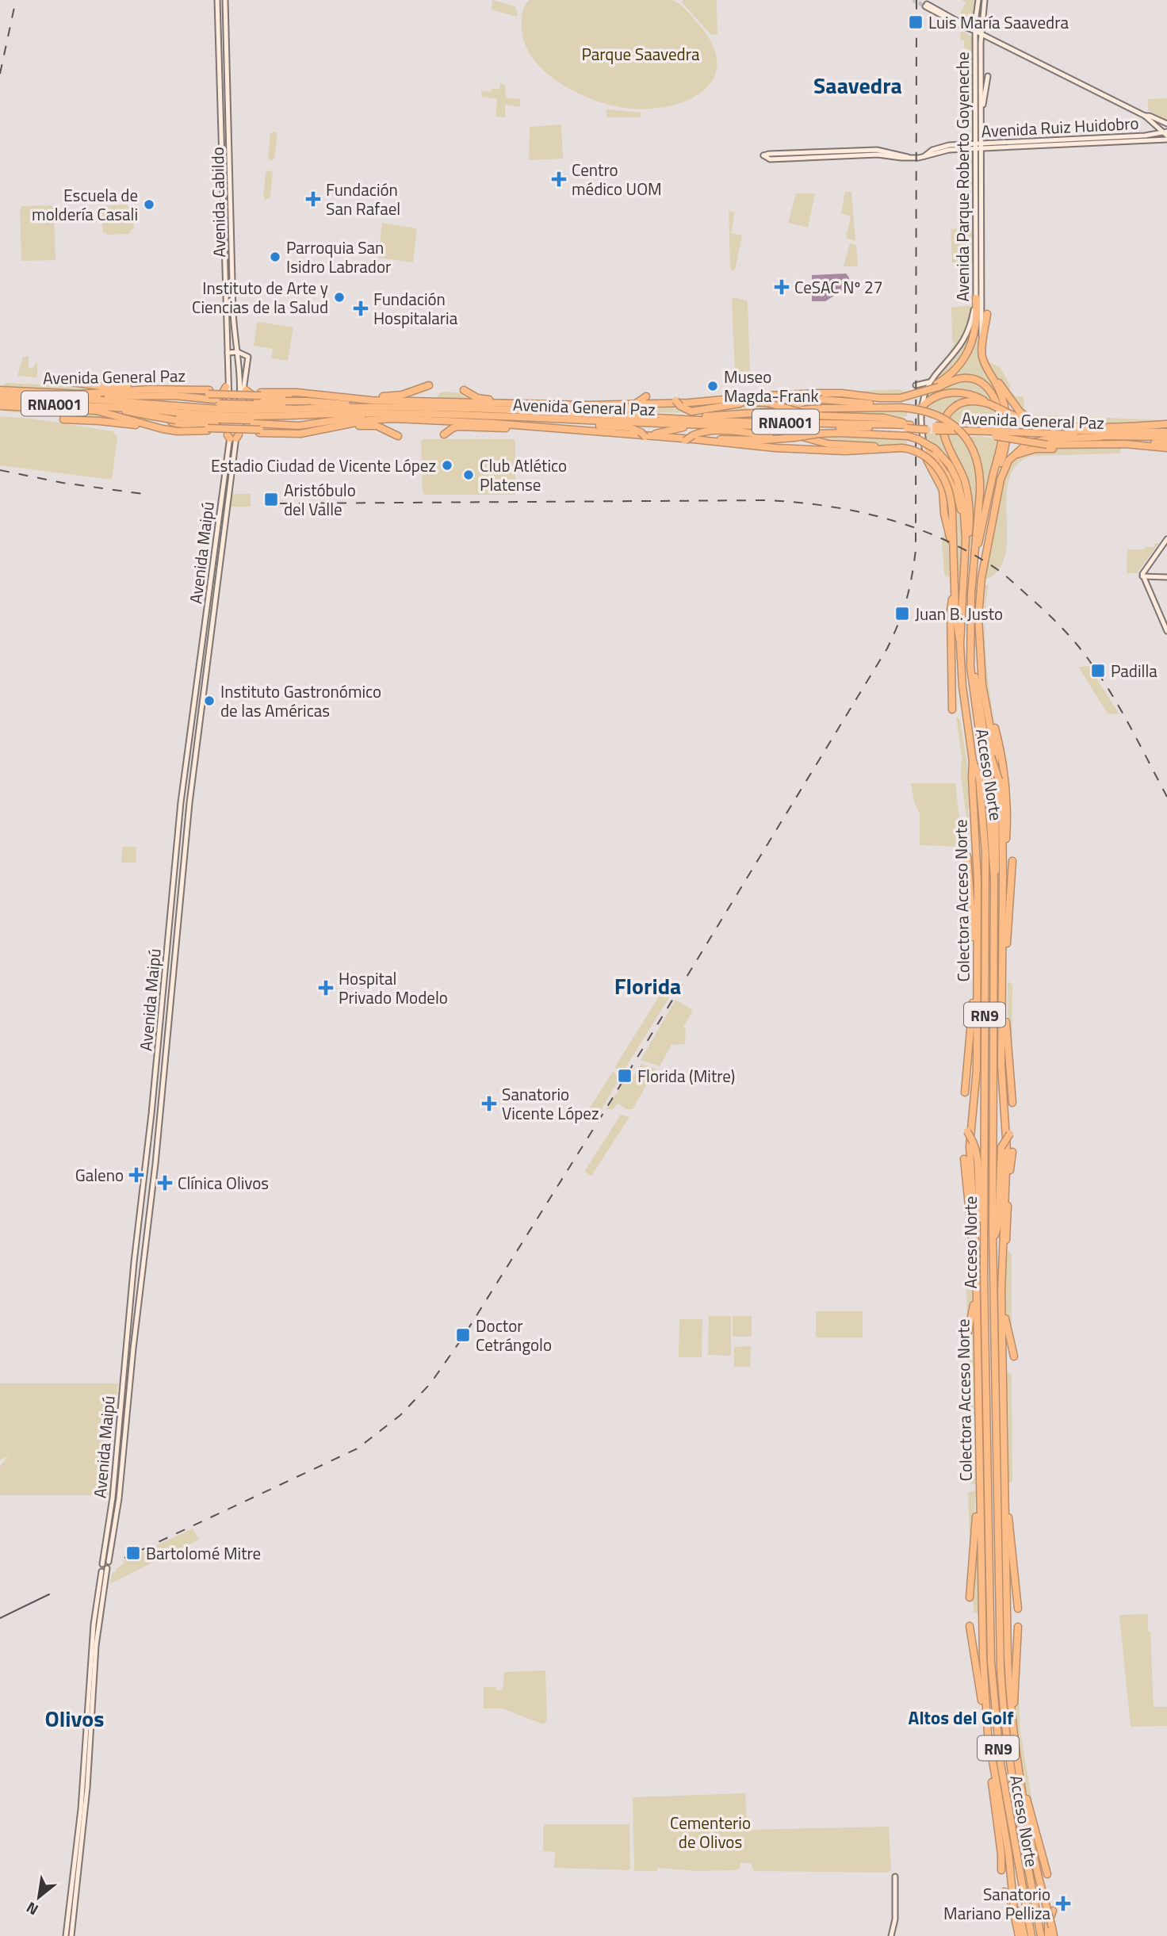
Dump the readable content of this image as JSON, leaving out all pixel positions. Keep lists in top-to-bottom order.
{
  "streets": {
    "highway": [
      "Avenida General Paz",
      "RNA001",
      "Acceso Norte",
      "Colectora Acceso Norte",
      "RN9"
    ],
    "main road": [
      "Avenida Ruiz Huidobro",
      "Avenida Parque Roberto Goyeneche",
      "Avenida Cabildo",
      "Avenida Maipú"
    ]
  },
  "crossings": [
    ["Avenida Ruiz Huidobro", "Avenida Parque Roberto Goyeneche"],
    ["Avenida Parque Roberto Goyeneche", "Avenida General Paz"],
    ["Avenida Cabildo", "Avenida General Paz"],
    ["Acceso Norte", "Colectora Acceso Norte"]
  ],
  "districts": [
    "Saavedra",
    "Florida",
    "Altos del Golf",
    "Olivos"
  ],
  "parks": ["Parque Saavedra", "Cementerio de Olivos"],
  "places": {
    "transit": [
      "Luis María Saavedra",
      "Aristóbulo del Valle",
      "Juan B. Justo",
      "Padilla",
      "Florida (Mitre)",
      "Doctor Cetrángolo",
      "Bartolomé Mitre"
    ],
    "health": [
      "Centro médico UOM",
      "Fundación San Rafael",
      "CeSAC Nº 27",
      "Fundación Hospitalaria",
      "Hospital Privado Modelo",
      "Sanatorio Vicente López",
      "Galeno",
      "Clínica Olivos",
      "Sanatorio Mariano Pelliza"
    ],
    "other": [
      "Escuela de moldería Casali",
      "Parroquia San Isidro Labrador",
      "Instituto de Arte y Ciencias de la Salud",
      "Museo Magda-Frank",
      "Estadio Ciudad de Vicente López",
      "Club Atlético Platense",
      "Instituto Gastronómico de las Américas"
    ]
  },
  "north": "bottom left"
}
